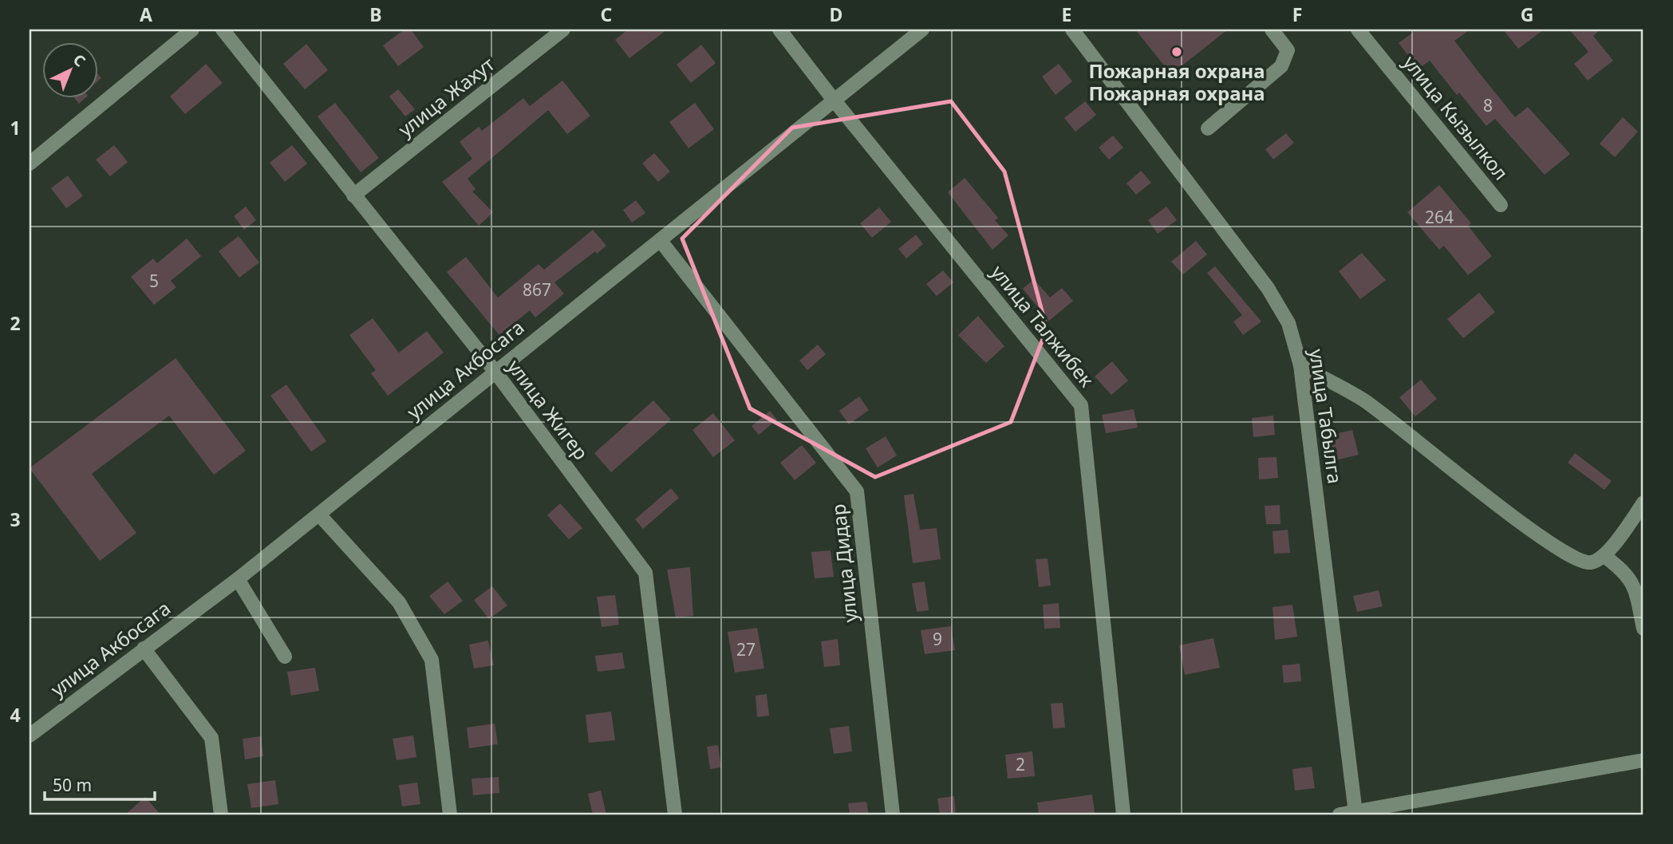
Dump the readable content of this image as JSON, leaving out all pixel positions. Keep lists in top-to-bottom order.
{
  "streets": {
    "street": [
      "улица Жахут",
      "улица Кызылкол",
      "улица Талжибек",
      "улица Акбосага",
      "улица Жигер",
      "улица Табылга",
      "улица Дидар"
    ]
  },
  "crossings": [
    ["улица Жахут", "улица Жигер"],
    ["улица Талжибек", "улица Акбосага"],
    ["улица Акбосага", "улица Жигер"],
    ["улица Акбосага", "улица Дидар"]
  ],
  "places": ["Пожарная охрана Пожарная охрана"],
  "house_numbers": [
    "8",
    "264",
    "5",
    "867",
    "9",
    "27",
    "2"
  ],
  "scale_bar": "50 m",
  "north": "top right",
  "grid": {
    "columns": [
      "A",
      "B",
      "C",
      "D",
      "E",
      "F",
      "G"
    ],
    "rows": [
      "1",
      "2",
      "3",
      "4"
    ]
  }
}
